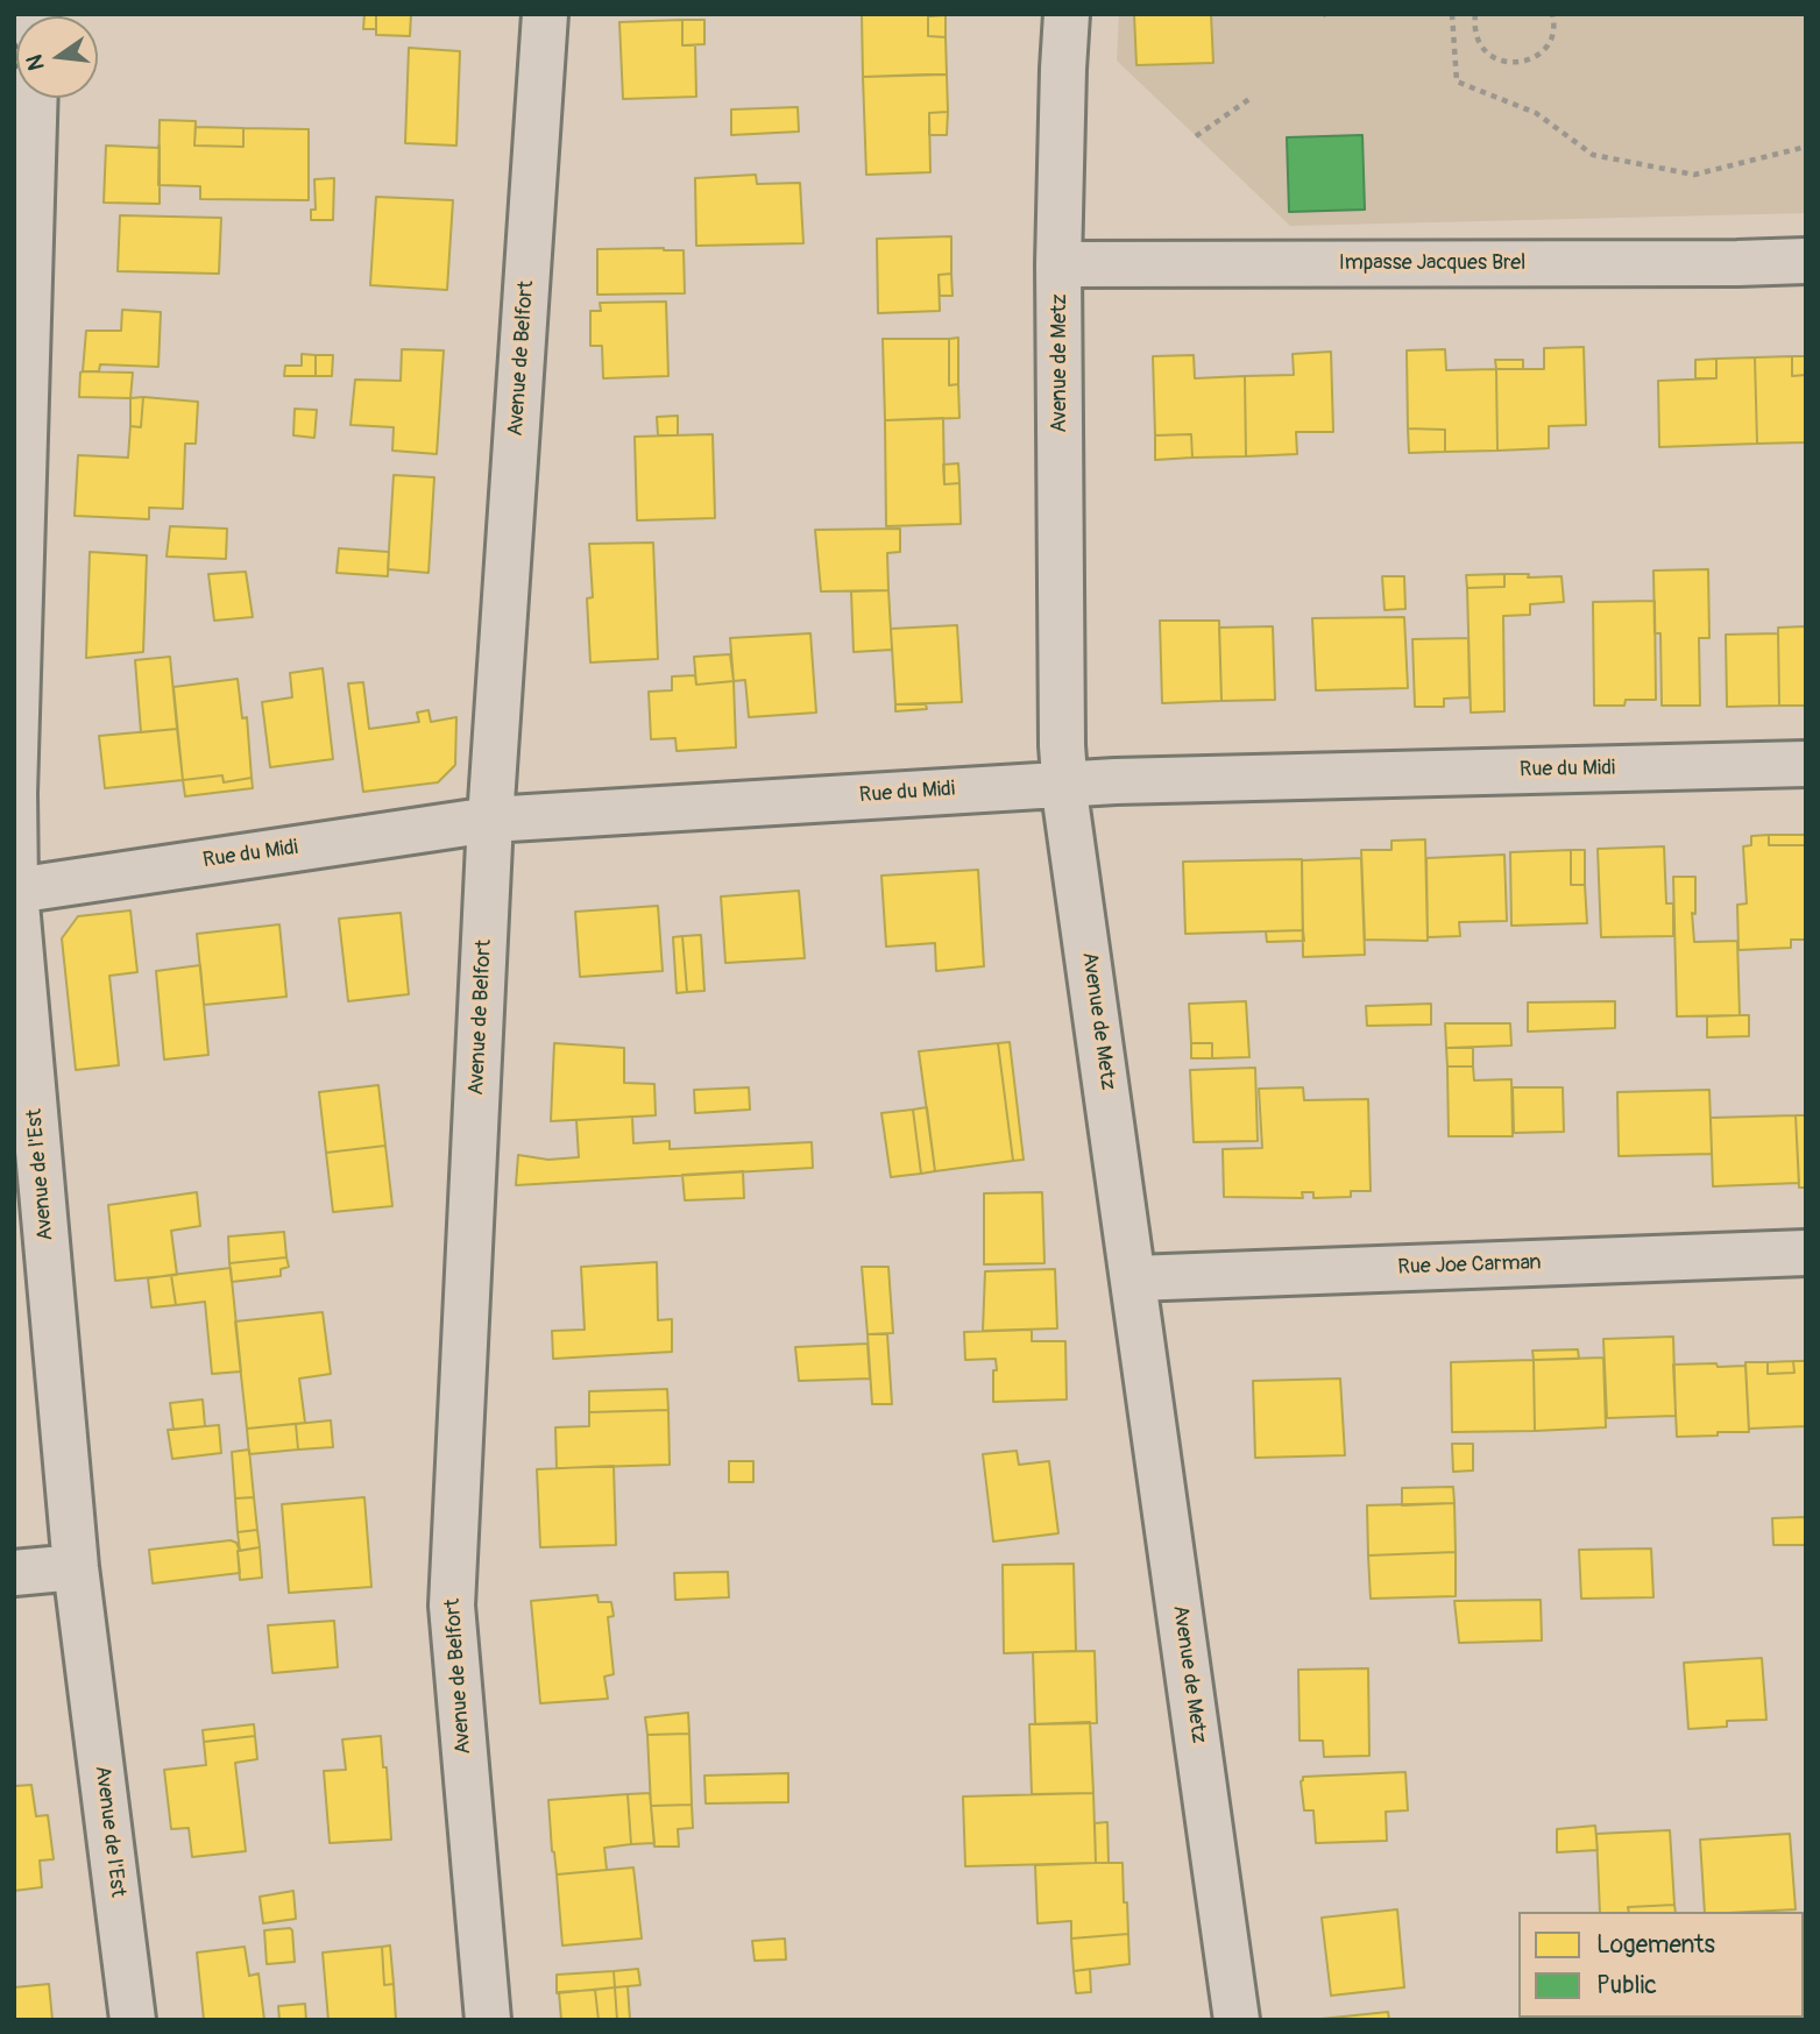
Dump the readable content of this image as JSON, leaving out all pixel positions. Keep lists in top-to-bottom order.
{
  "streets": {
    "street": [
      "Impasse Jacques Brel",
      "Avenue de Belfort",
      "Avenue de Metz",
      "Rue du Midi",
      "Avenue de l'Est",
      "Rue Joe Carman"
    ]
  },
  "crossings": [
    ["Impasse Jacques Brel", "Avenue de Metz"],
    ["Avenue de Belfort", "Rue du Midi"],
    ["Avenue de Metz", "Rue du Midi"],
    ["Avenue de Metz", "Rue Joe Carman"],
    ["Rue du Midi", "Avenue de l'Est"]
  ],
  "legend": ["Logements", "Public"],
  "north": "left"
}
